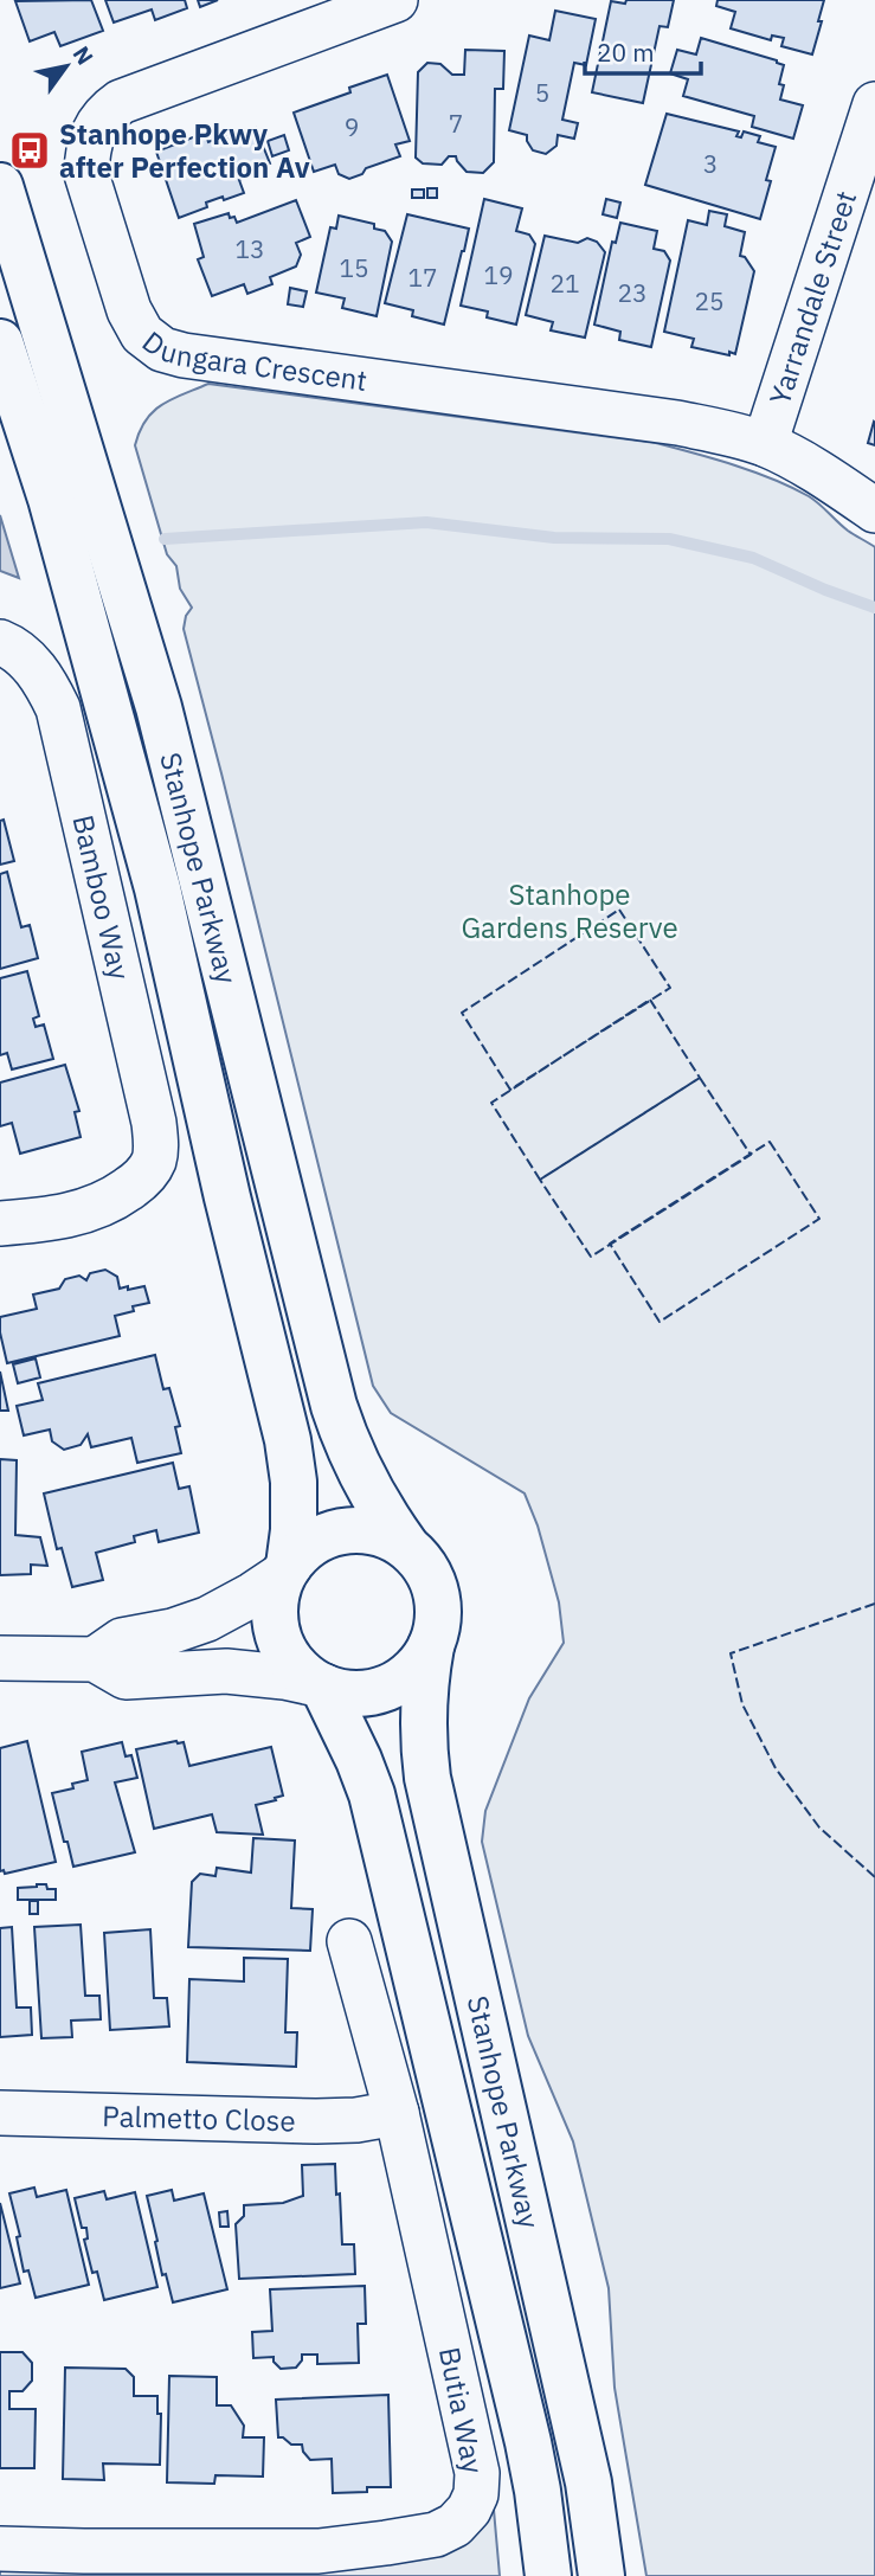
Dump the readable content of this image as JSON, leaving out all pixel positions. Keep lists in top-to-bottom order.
{
  "streets": {
    "main road": ["Stanhope Parkway"],
    "street": [
      "Yarrandale Street",
      "Dungara Crescent",
      "Bamboo Way",
      "Palmetto Close",
      "Butia Way"
    ]
  },
  "crossings": [
    ["Yarrandale Street", "Dungara Crescent"],
    ["Palmetto Close", "Butia Way"]
  ],
  "parks": ["Stanhope Gardens Reserve"],
  "places": {
    "bus stop": ["Stanhope Pkwy after Perfection Av"]
  },
  "house_numbers": [
    "5",
    "7",
    "9",
    "3",
    "13",
    "15",
    "19",
    "17",
    "21",
    "23",
    "25"
  ],
  "scale_bar": "20 m",
  "north": "top right"
}
